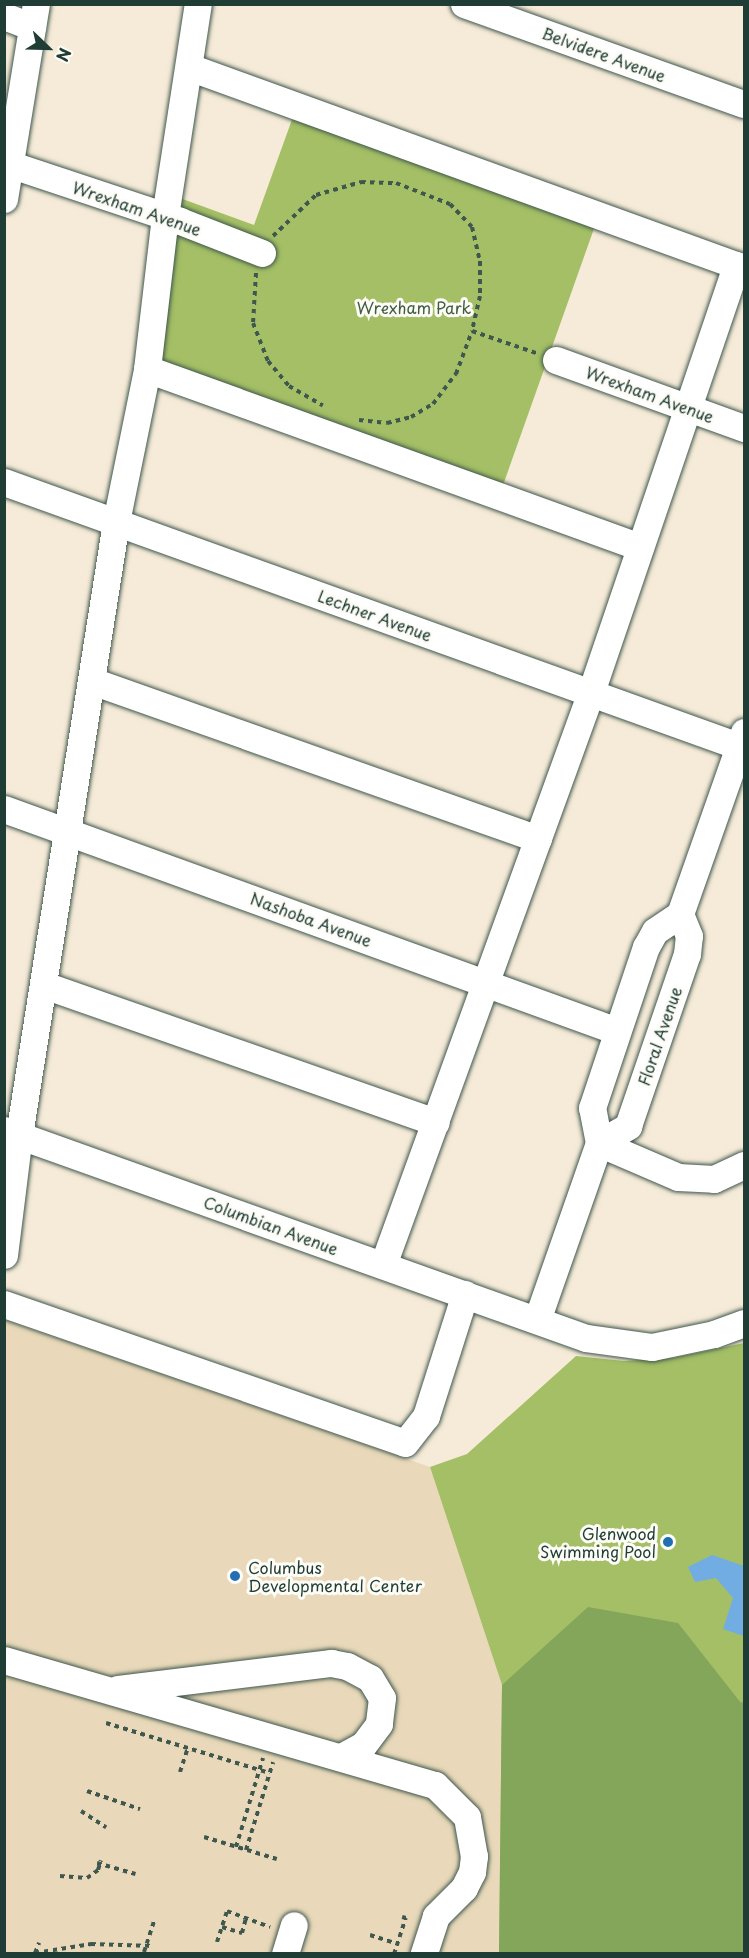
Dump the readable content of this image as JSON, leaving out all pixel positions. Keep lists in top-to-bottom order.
{
  "streets": {
    "street": [
      "Belvidere Avenue",
      "Wrexham Avenue",
      "Lechner Avenue",
      "Nashoba Avenue",
      "Floral Avenue",
      "Columbian Avenue"
    ]
  },
  "parks": ["Wrexham Park"],
  "places": ["Glenwood Swimming Pool", "Columbus Developmental Center"],
  "north": "bottom right"
}
